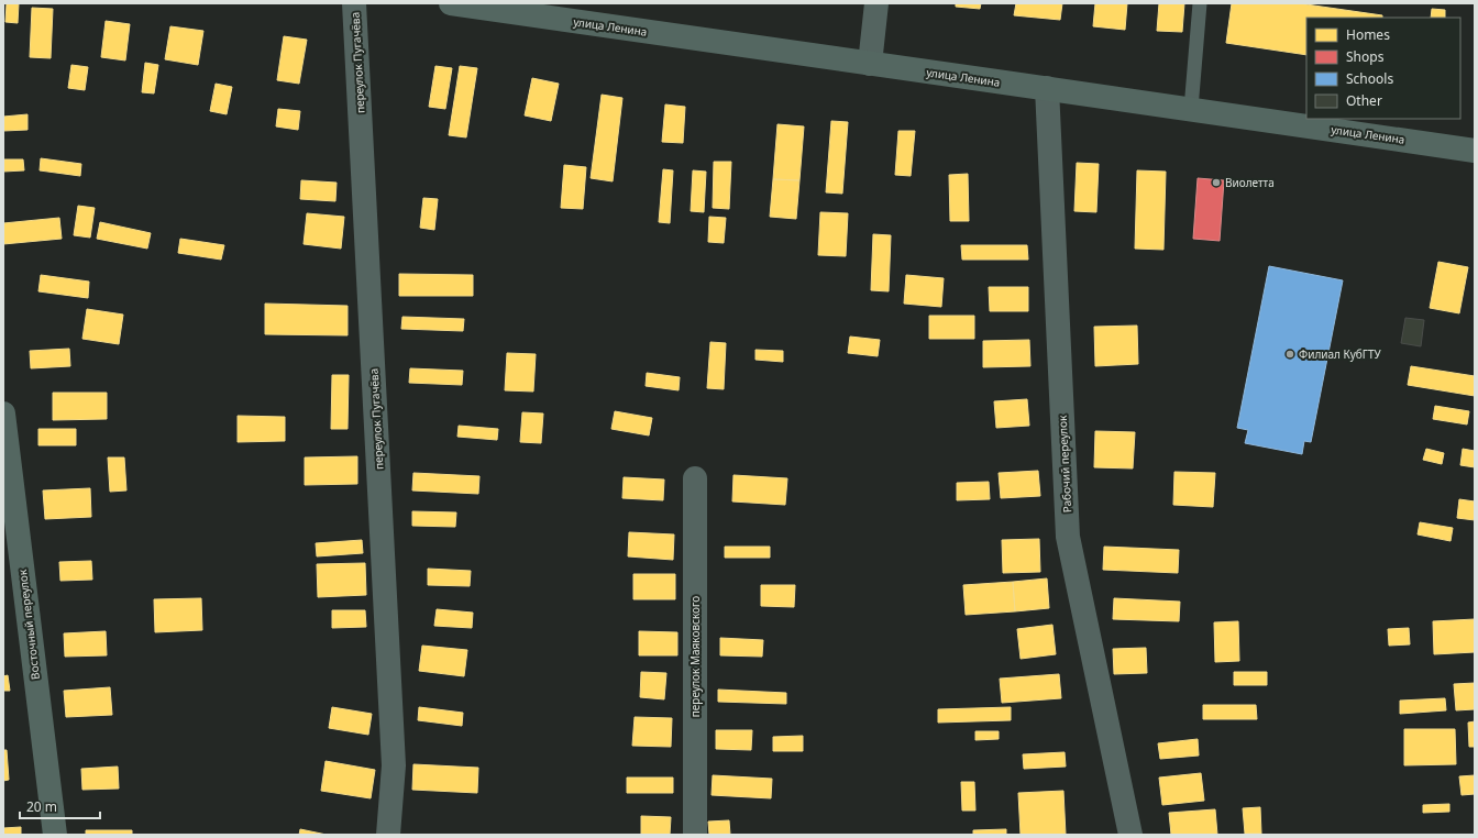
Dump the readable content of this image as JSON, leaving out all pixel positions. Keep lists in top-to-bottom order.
{
  "streets": {
    "main road": ["улица Ленина", "Восточный переулок"],
    "street": ["переулок Пугачёва", "Рабочий переулок", "переулок Маяковского"]
  },
  "crossings": [
    ["улица Ленина", "Рабочий переулок"]
  ],
  "places": ["Виолетта", "Филиал КубГТУ"],
  "legend": [
    "Homes",
    "Shops",
    "Schools",
    "Other"
  ],
  "scale_bar": "20 m"
}
